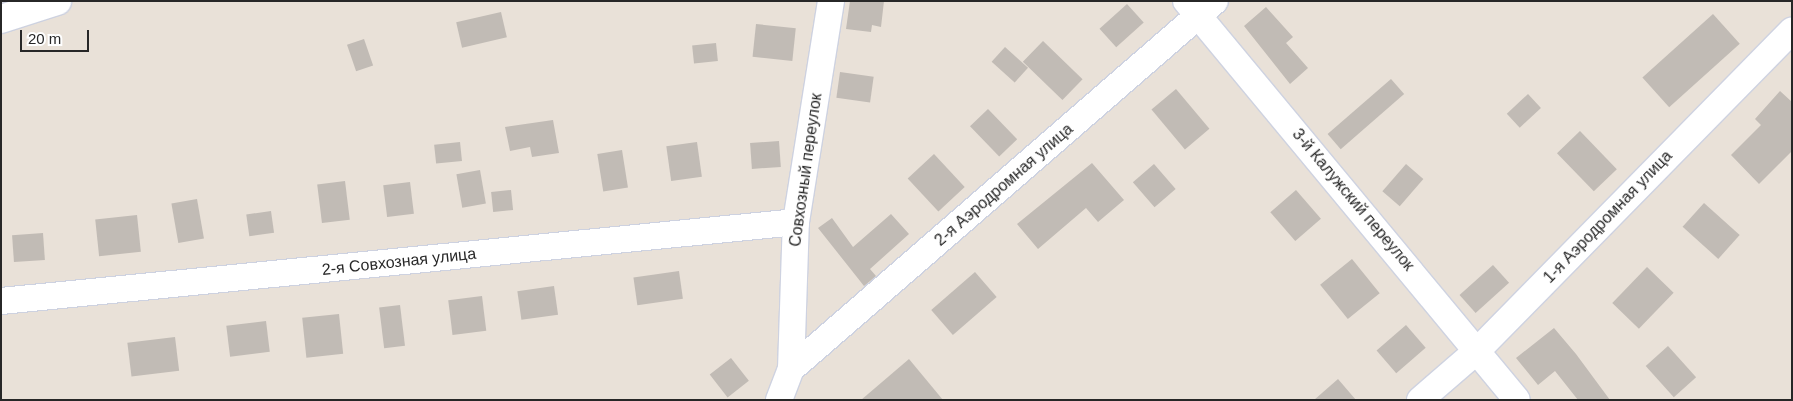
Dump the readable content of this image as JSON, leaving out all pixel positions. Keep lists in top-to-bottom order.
{
  "streets": {
    "street": [
      "Совхозный переулок",
      "2-я Аэродромная улица",
      "3-й Калужский переулок",
      "1-я Аэродромная улица",
      "2-я Совхозная улица"
    ]
  },
  "crossings": [
    ["Совхозный переулок", "2-я Аэродромная улица"],
    ["Совхозный переулок", "2-я Совхозная улица"],
    ["2-я Аэродромная улица", "3-й Калужский переулок"],
    ["3-й Калужский переулок", "1-я Аэродромная улица"]
  ],
  "scale_bar": "20 m"
}
